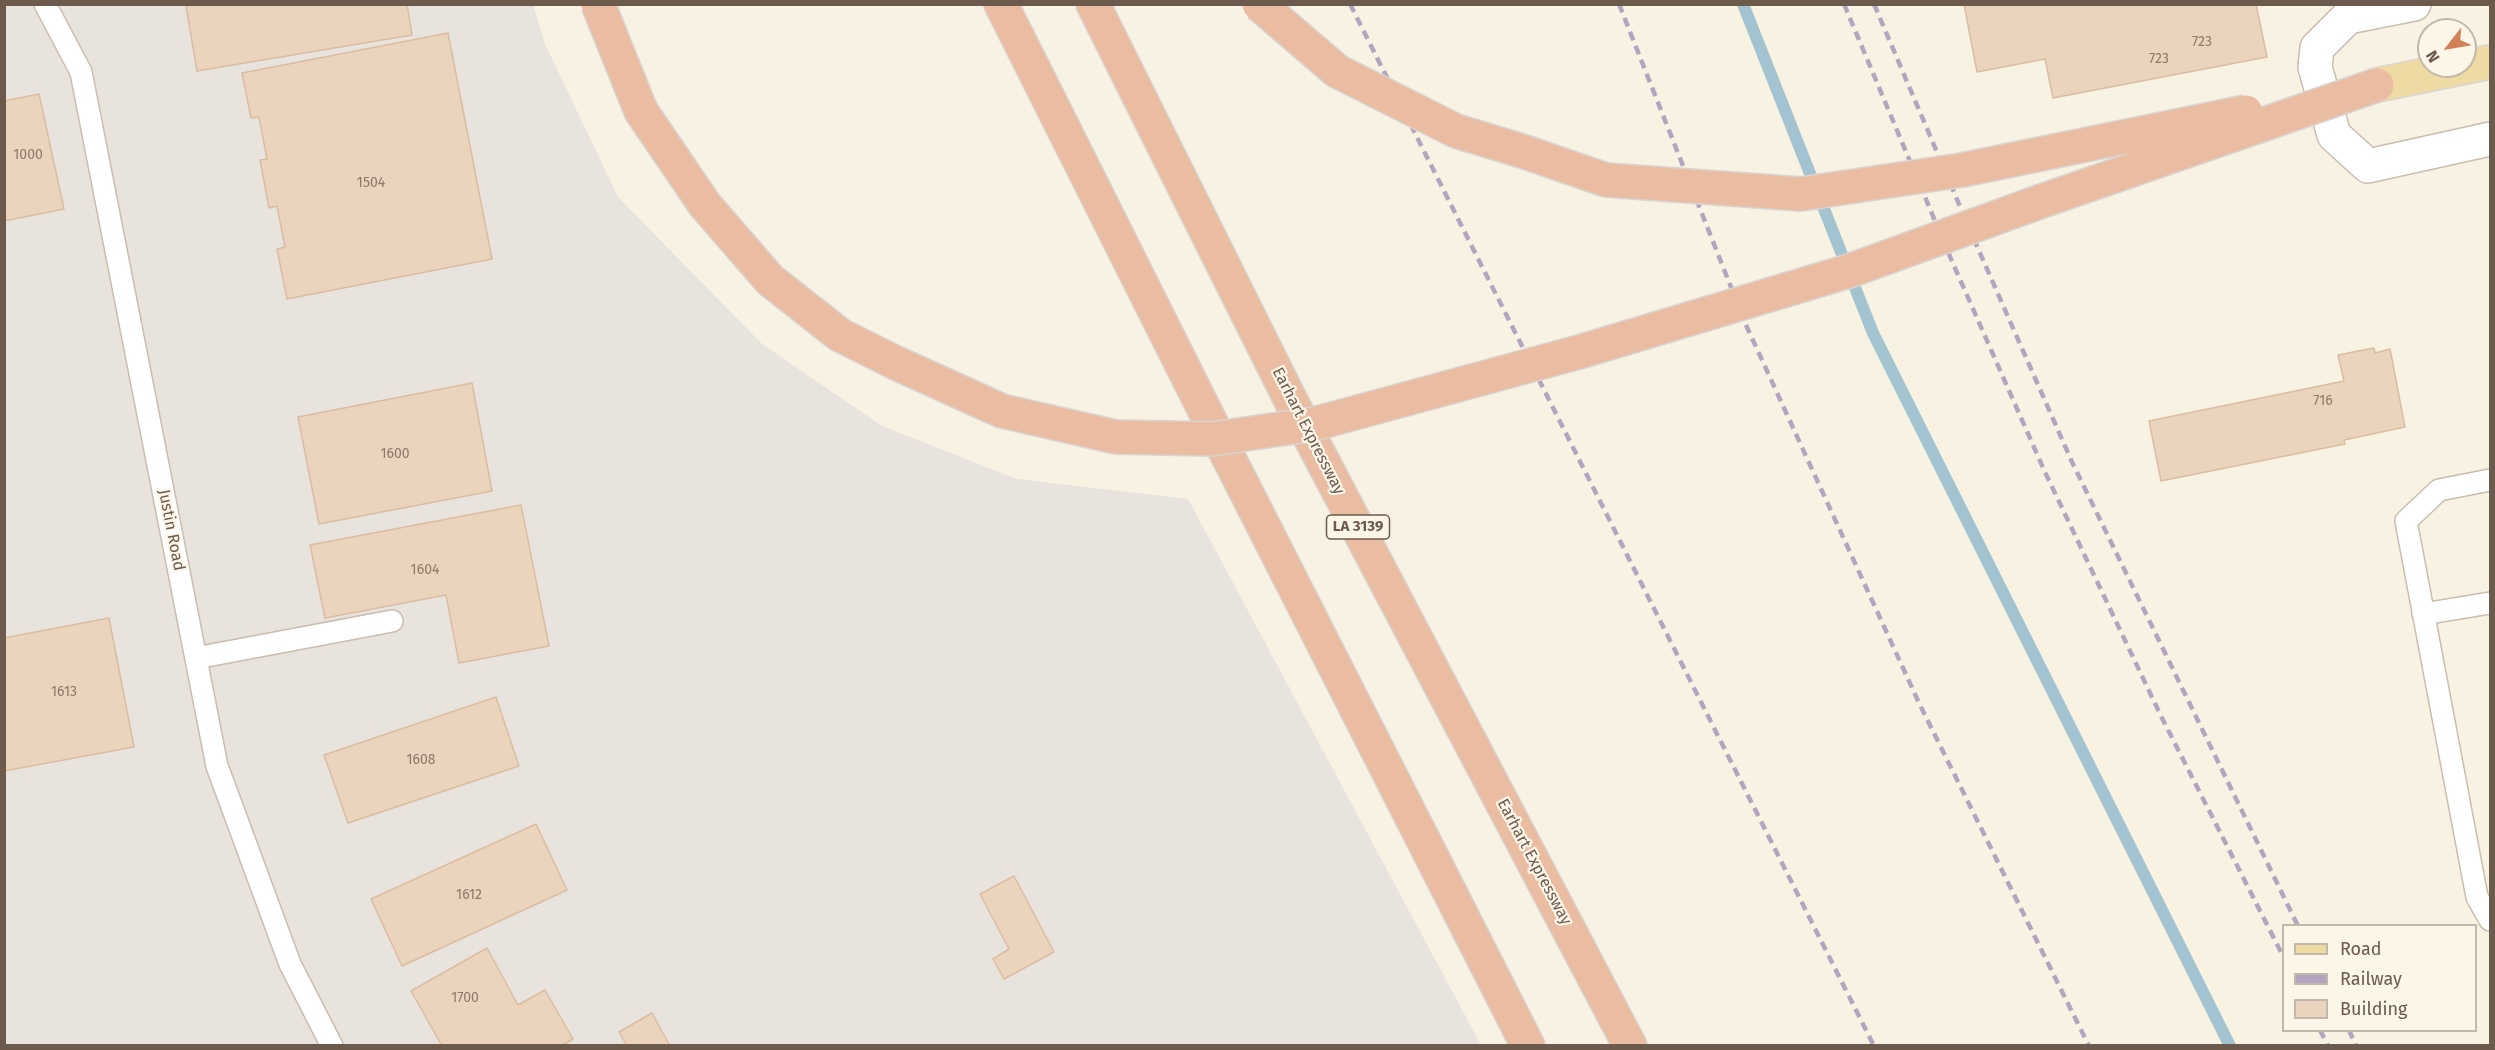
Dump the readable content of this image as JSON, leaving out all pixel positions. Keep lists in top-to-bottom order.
{
  "streets": {
    "highway": ["Earhart Expressway", "LA 3139"],
    "lane": ["Justin Road"]
  },
  "house_numbers": [
    "723",
    "723",
    "1000",
    "1504",
    "716",
    "1600",
    "1604",
    "1613",
    "1608",
    "1612",
    "1700"
  ],
  "legend": ["Road", "Railway", "Building"],
  "north": "bottom left"
}
